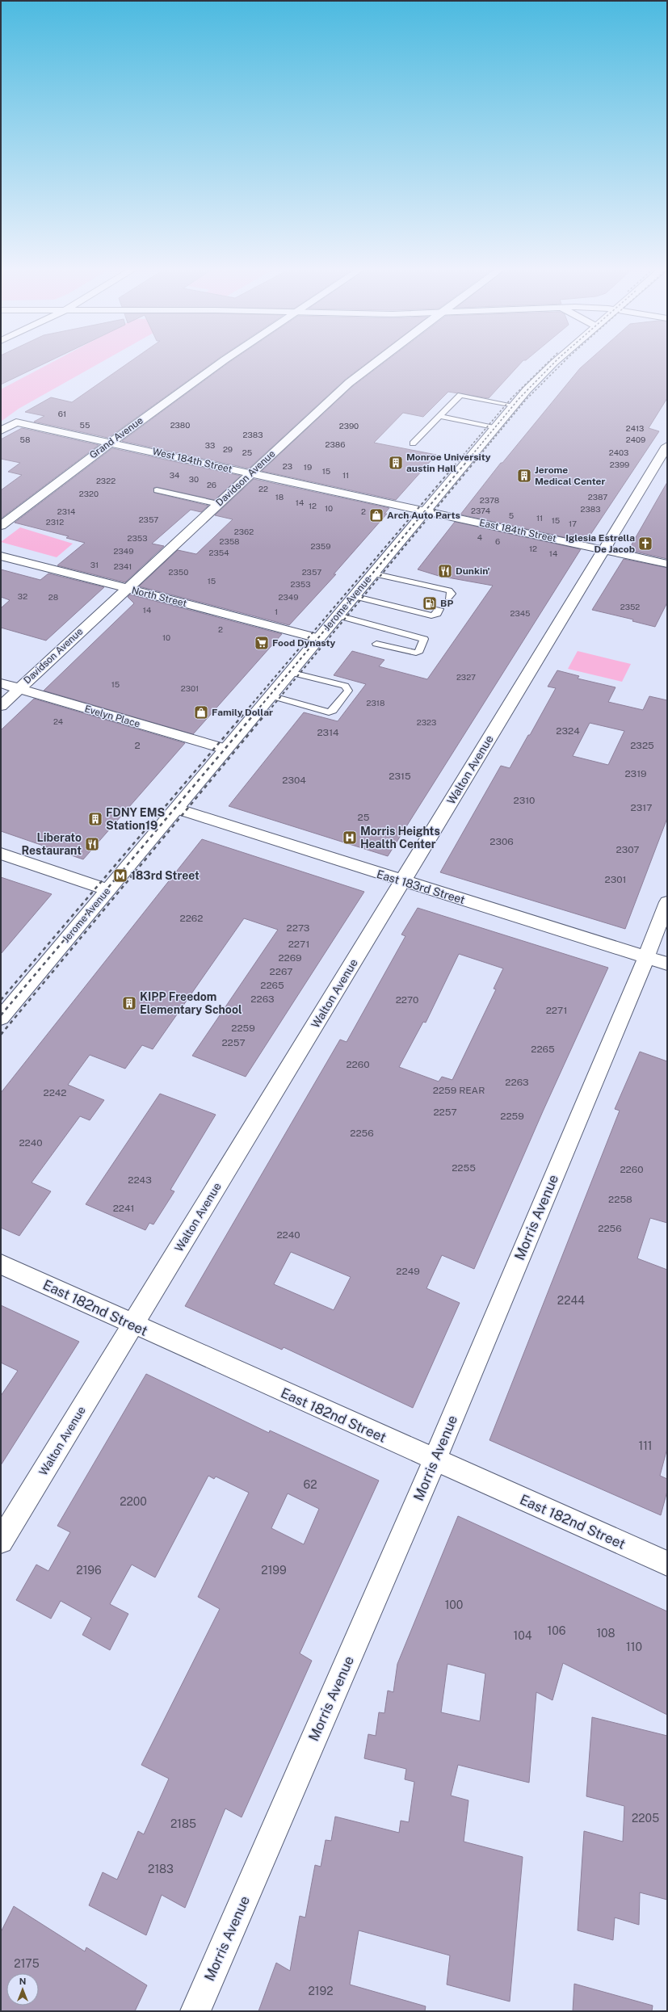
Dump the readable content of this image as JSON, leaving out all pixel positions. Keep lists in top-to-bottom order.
{
  "streets": {
    "street": [
      "Grand Avenue",
      "West 184th Street",
      "Davidson Avenue",
      "East 184th Street",
      "North Street",
      "Jerome Avenue",
      "Evelyn Place",
      "Walton Avenue",
      "East 183rd Street",
      "Morris Avenue",
      "East 182nd Street"
    ]
  },
  "crossings": [
    ["Grand Avenue", "West 184th Street"],
    ["West 184th Street", "Davidson Avenue"],
    ["West 184th Street", "East 184th Street"],
    ["West 184th Street", "Jerome Avenue"],
    ["Davidson Avenue", "North Street"],
    ["Davidson Avenue", "Evelyn Place"],
    ["East 184th Street", "Jerome Avenue"],
    ["East 184th Street", "Walton Avenue"],
    ["North Street", "Jerome Avenue"],
    ["Jerome Avenue", "Evelyn Place"],
    ["Jerome Avenue", "East 183rd Street"],
    ["Walton Avenue", "East 183rd Street"],
    ["Walton Avenue", "East 182nd Street"],
    ["East 183rd Street", "Morris Avenue"],
    ["Morris Avenue", "East 182nd Street"]
  ],
  "places": {
    "building": [
      "Monroe University austin Hall",
      "Jerome Medical Center",
      "FDNY EMS Station19",
      "KIPP Freedom Elementary School"
    ],
    "shop": ["Arch Auto Parts", "Family Dollar"],
    "church": ["Iglesia Estrella De Jacob"],
    "restaurant": ["Dunkin'", "Liberato Restaurant"],
    "fuel station": ["BP"],
    "supermarket": ["Food Dynasty"],
    "hospital": ["Morris Heights Health Center"],
    "metro station": ["183rd Street"]
  },
  "house_numbers": [
    "61",
    "55",
    "2380",
    "2390",
    "2413",
    "2383",
    "58",
    "2409",
    "2386",
    "33",
    "29",
    "25",
    "2403",
    "2399",
    "23",
    "19",
    "15",
    "34",
    "11",
    "30",
    "2322",
    "26",
    "22",
    "2320",
    "18",
    "2387",
    "2378",
    "14",
    "12",
    "10",
    "2383",
    "2374",
    "2314",
    "2",
    "5",
    "11",
    "2357",
    "15",
    "2312",
    "17",
    "2362",
    "4",
    "2353",
    "2358",
    "6",
    "2359",
    "12",
    "2349",
    "2354",
    "14",
    "31",
    "2341",
    "2350",
    "2357",
    "15",
    "2353",
    "32",
    "28",
    "2349",
    "2352",
    "14",
    "1",
    "2345",
    "2",
    "10",
    "2327",
    "15",
    "2301",
    "2318",
    "24",
    "2323",
    "2324",
    "2314",
    "2",
    "2325",
    "2319",
    "2315",
    "2304",
    "2310",
    "2317",
    "25",
    "2306",
    "2307",
    "2301",
    "2262",
    "2273",
    "2271",
    "2269",
    "2267",
    "2265",
    "2263",
    "2270",
    "2271",
    "2259",
    "2257",
    "2265",
    "2260",
    "2263",
    "2259 REAR",
    "2242",
    "2257",
    "2259",
    "2256",
    "2240",
    "2255",
    "2260",
    "2243",
    "2258",
    "2241",
    "2256",
    "2240",
    "2249",
    "2244",
    "111",
    "62",
    "2200",
    "2196",
    "2199",
    "100",
    "106",
    "108",
    "104",
    "110",
    "2205",
    "2185",
    "2183",
    "2175",
    "2192"
  ],
  "north": "top"
}
